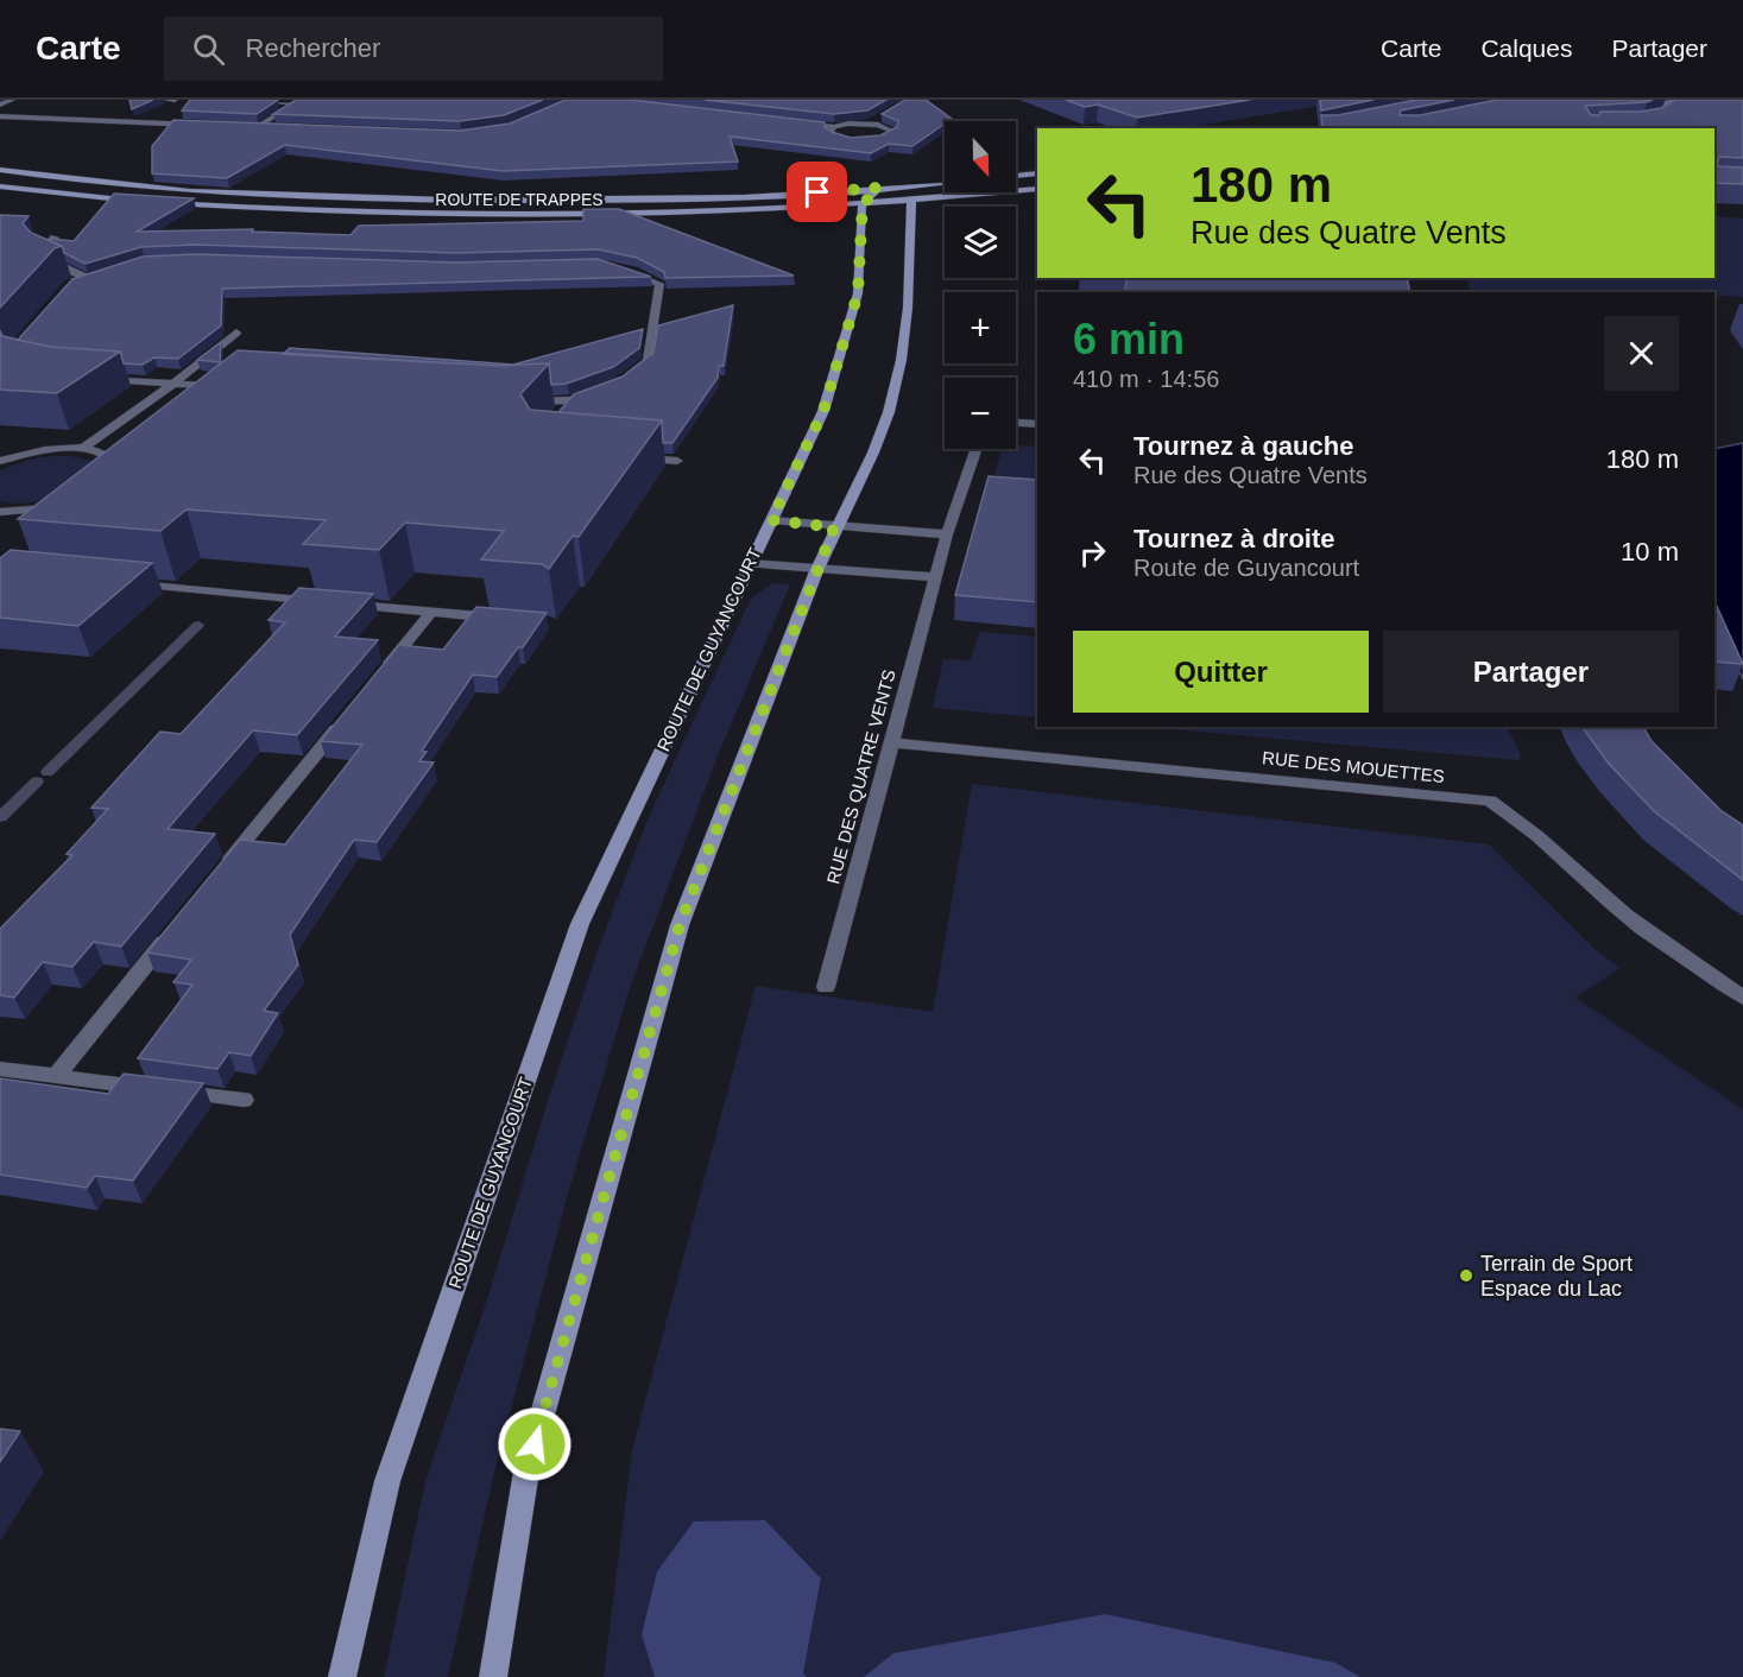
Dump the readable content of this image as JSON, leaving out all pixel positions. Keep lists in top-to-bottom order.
{
  "streets": {
    "main road": ["ROUTE DE TRAPPES", "ROUTE DE GUYANCOURT"],
    "street": ["RUE DES MOUETTES", "RUE DES QUATRE VENTS"]
  },
  "crossings": [
    ["ROUTE DE TRAPPES", "ROUTE DE GUYANCOURT"],
    ["RUE DES MOUETTES", "RUE DES QUATRE VENTS"]
  ],
  "places": ["Terrain de Sport Espace du Lac"],
  "north": "bottom",
  "page": {
    "header": "Carte",
    "search": "Rechercher",
    "nav": ["Carte", "Calques", "Partager"],
    "map_buttons": ["+", "−"],
    "turn": ["180 m", "Rue des Quatre Vents"],
    "heading": ["6 min", "410 m · 14:56"],
    "list": [
      {
        "name": "Tournez à gauche",
        "note": "Rue des Quatre Vents",
        "value": "180 m"
      },
      {
        "name": "Tournez à droite",
        "note": "Route de Guyancourt",
        "value": "10 m"
      }
    ],
    "buttons": ["Quitter", "Partager"]
  }
}
